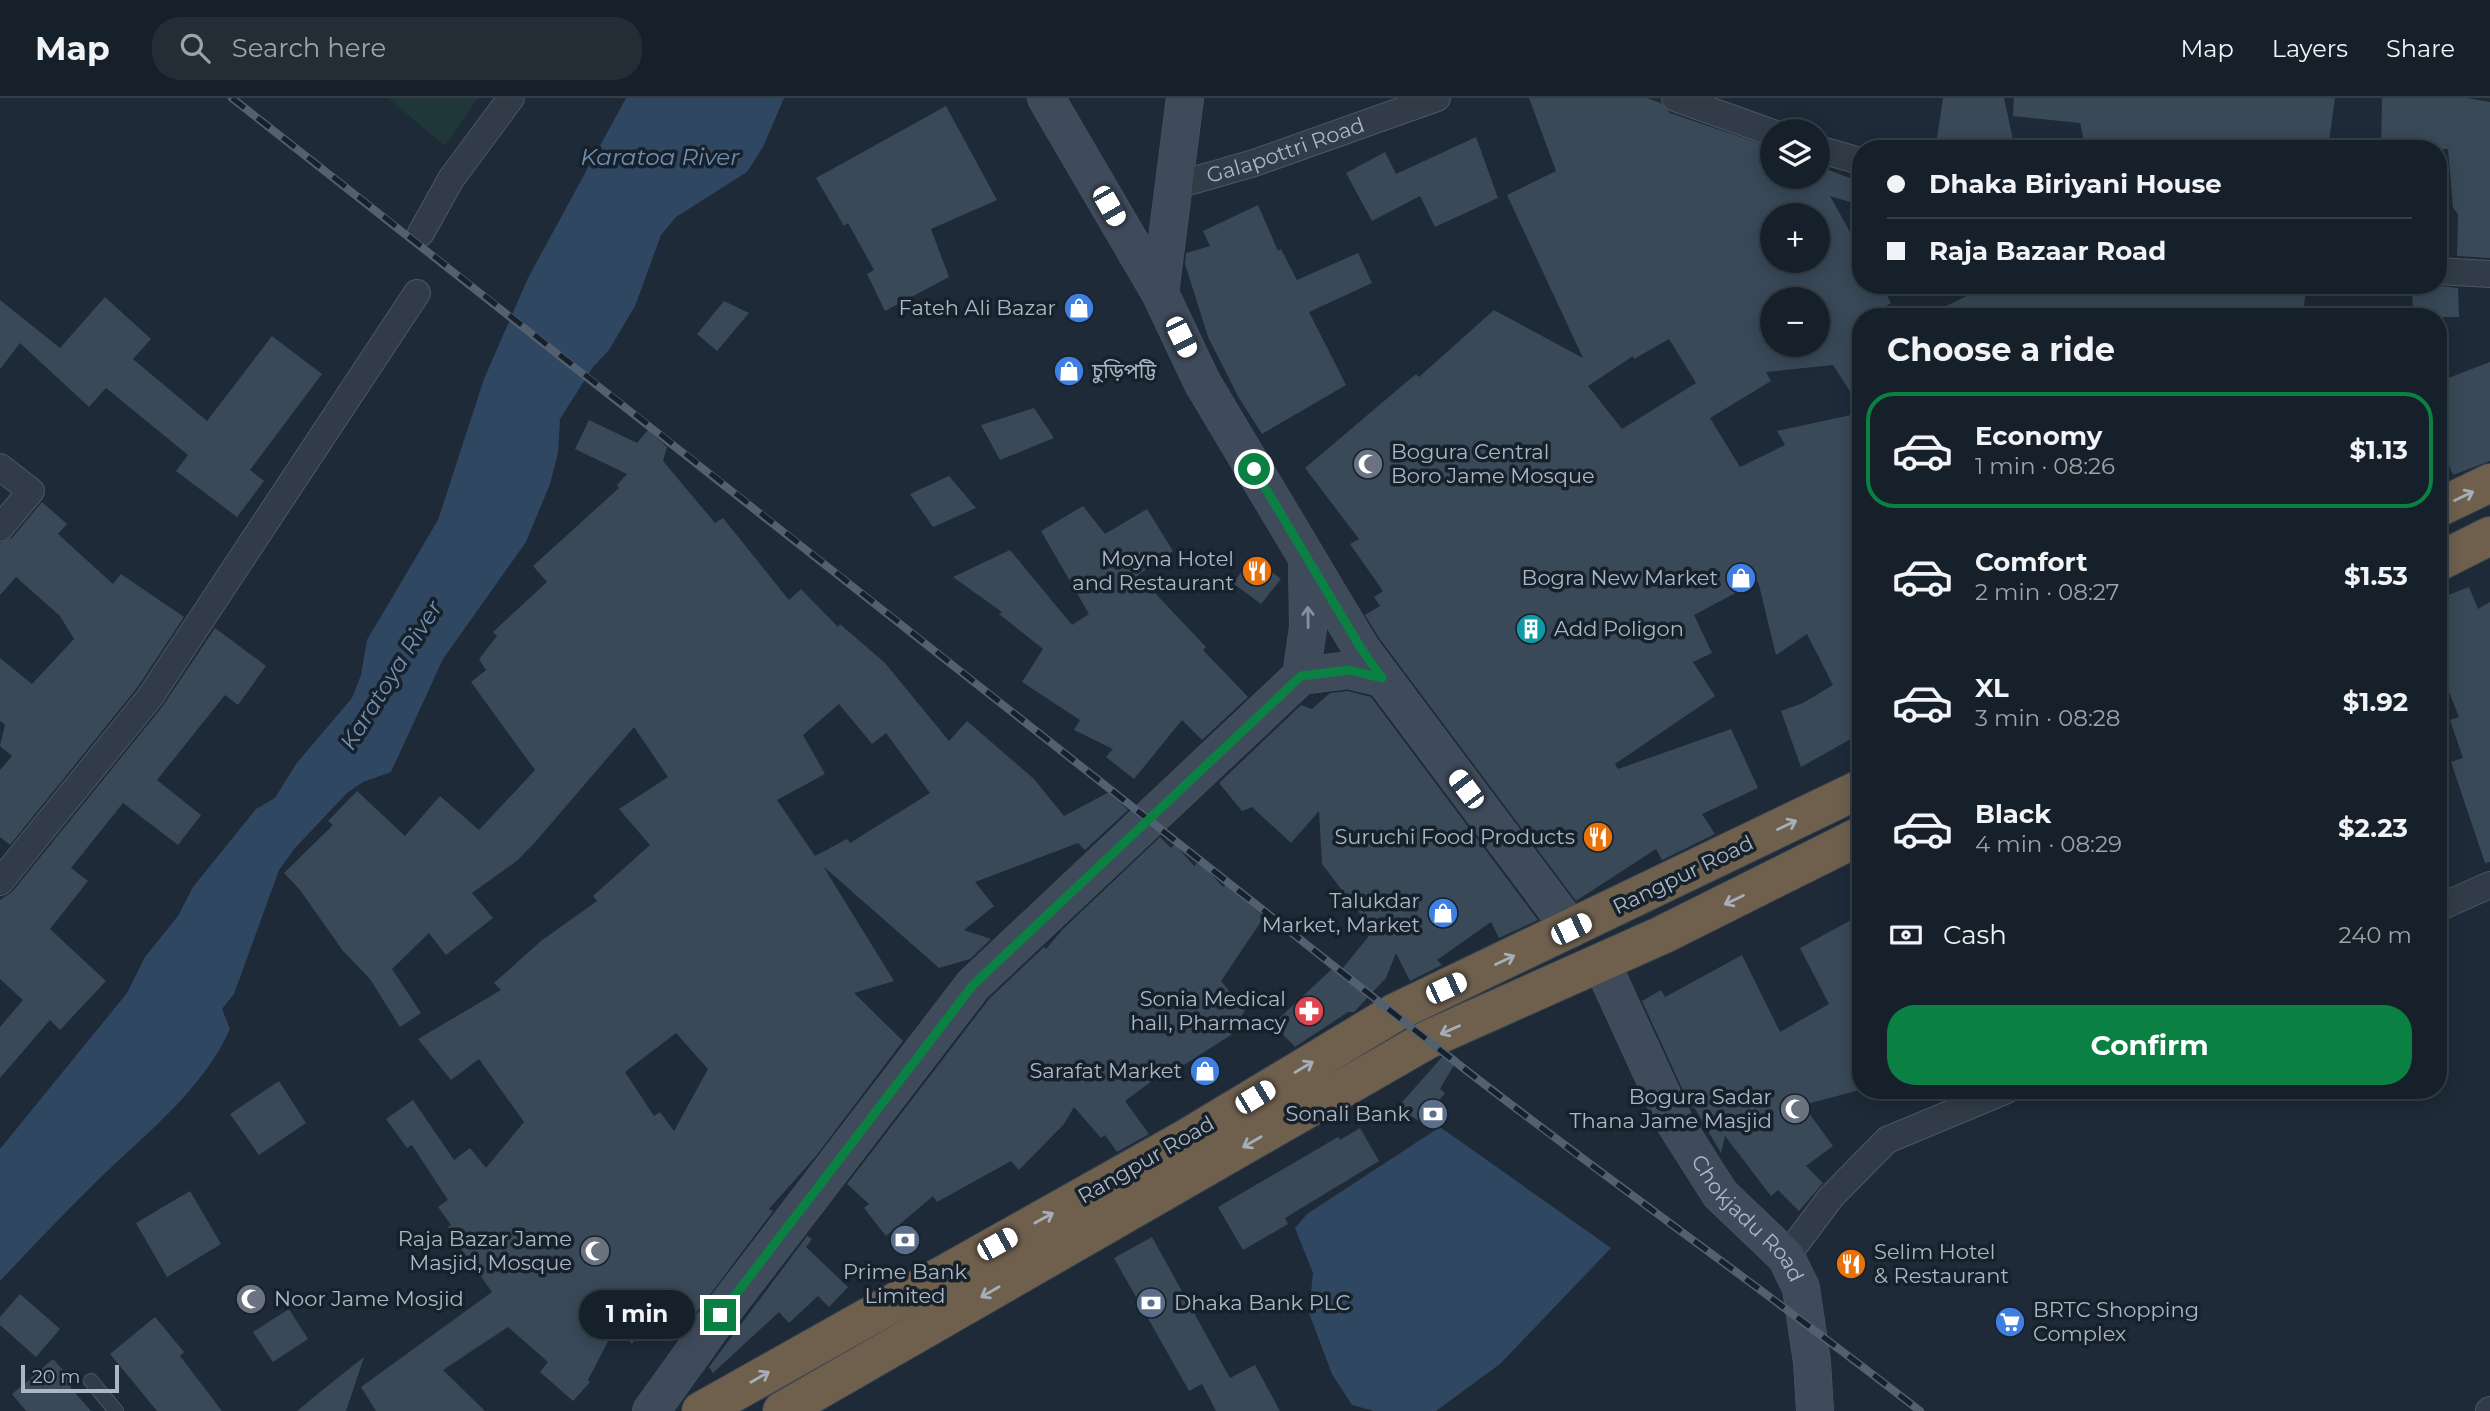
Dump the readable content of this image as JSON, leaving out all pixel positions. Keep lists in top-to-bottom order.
{
  "streets": {
    "highway": ["Rangpur Road"],
    "street": ["Galapottri Road", "Chokjadu Road"]
  },
  "crossings": [
    ["Rangpur Road", "Chokjadu Road"]
  ],
  "water": ["Karatoa River", "Karatoya River"],
  "places": {
    "shop": [
      "Fateh Ali Bazar",
      "চুড়িপট্টি",
      "Bogra New Market",
      "Talukdar Market, Market",
      "Sarafat Market"
    ],
    "mosque": [
      "Bogura Central Boro Jame Mosque",
      "Bogura Sadar Thana Jame Masjid",
      "Raja Bazar Jame Masjid, Mosque",
      "Noor Jame Mosjid"
    ],
    "restaurant": ["Moyna Hotel and Restaurant", "Suruchi Food Products", "Selim Hotel & Restaurant"],
    "building": ["Add Poligon"],
    "pharmacy": ["Sonia Medical hall, Pharmacy"],
    "bank": ["Sonali Bank", "Prime Bank Limited", "Dhaka Bank PLC"],
    "supermarket": ["BRTC Shopping Complex"]
  },
  "scale_bar": "20 m",
  "page": {
    "header": "Map",
    "search": "Search here",
    "nav": ["Map", "Layers", "Share"],
    "map_buttons": ["+", "−"],
    "banner": ["Dhaka Biriyani House", "Raja Bazaar Road"],
    "heading": "Choose a ride",
    "list": [
      {
        "name": "Economy",
        "note": "1 min · 08:26",
        "value": "$1.13"
      },
      {
        "name": "Comfort",
        "note": "2 min · 08:27",
        "value": "$1.53"
      },
      {
        "name": "XL",
        "note": "3 min · 08:28",
        "value": "$1.92"
      },
      {
        "name": "Black",
        "note": "4 min · 08:29",
        "value": "$2.23"
      }
    ],
    "pay": ["Cash", "240 m"],
    "buttons": "Confirm",
    "bubble": "1 min",
    "scale": "20 m"
  }
}
